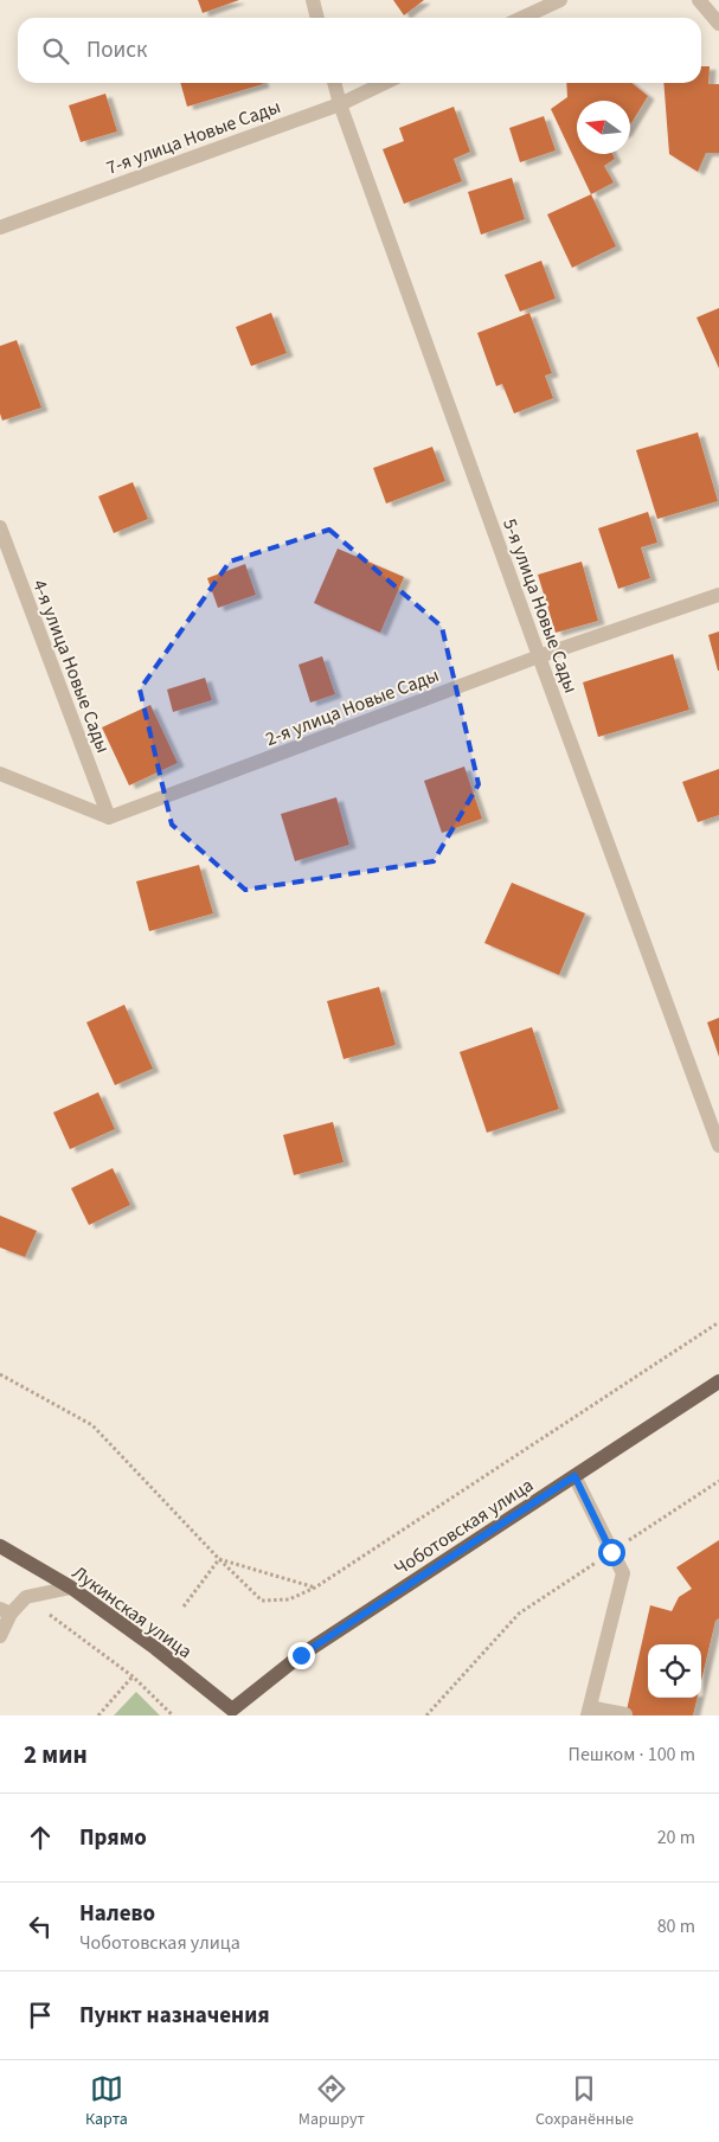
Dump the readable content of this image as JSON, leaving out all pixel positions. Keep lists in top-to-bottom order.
{
  "streets": {
    "main road": ["Чоботовская улица", "Лукинская улица"],
    "street": [
      "7-я улица Новые Сады",
      "5-я улица Новые Сады",
      "4-я улица Новые Сады",
      "2-я улица Новые Сады"
    ]
  },
  "crossings": [
    ["7-я улица Новые Сады", "5-я улица Новые Сады"],
    ["5-я улица Новые Сады", "2-я улица Новые Сады"],
    ["4-я улица Новые Сады", "2-я улица Новые Сады"],
    ["Чоботовская улица", "Лукинская улица"]
  ],
  "north": "left",
  "page": {
    "search": "Поиск",
    "heading": ["2 мин", "Пешком · 100 m"],
    "list": [
      ["Прямо", "20 m"],
      ["Налево", "Чоботовская улица", "80 m"],
      "Пункт назначения"
    ],
    "nav": ["Карта", "Маршрут", "Сохранённые"]
  }
}
